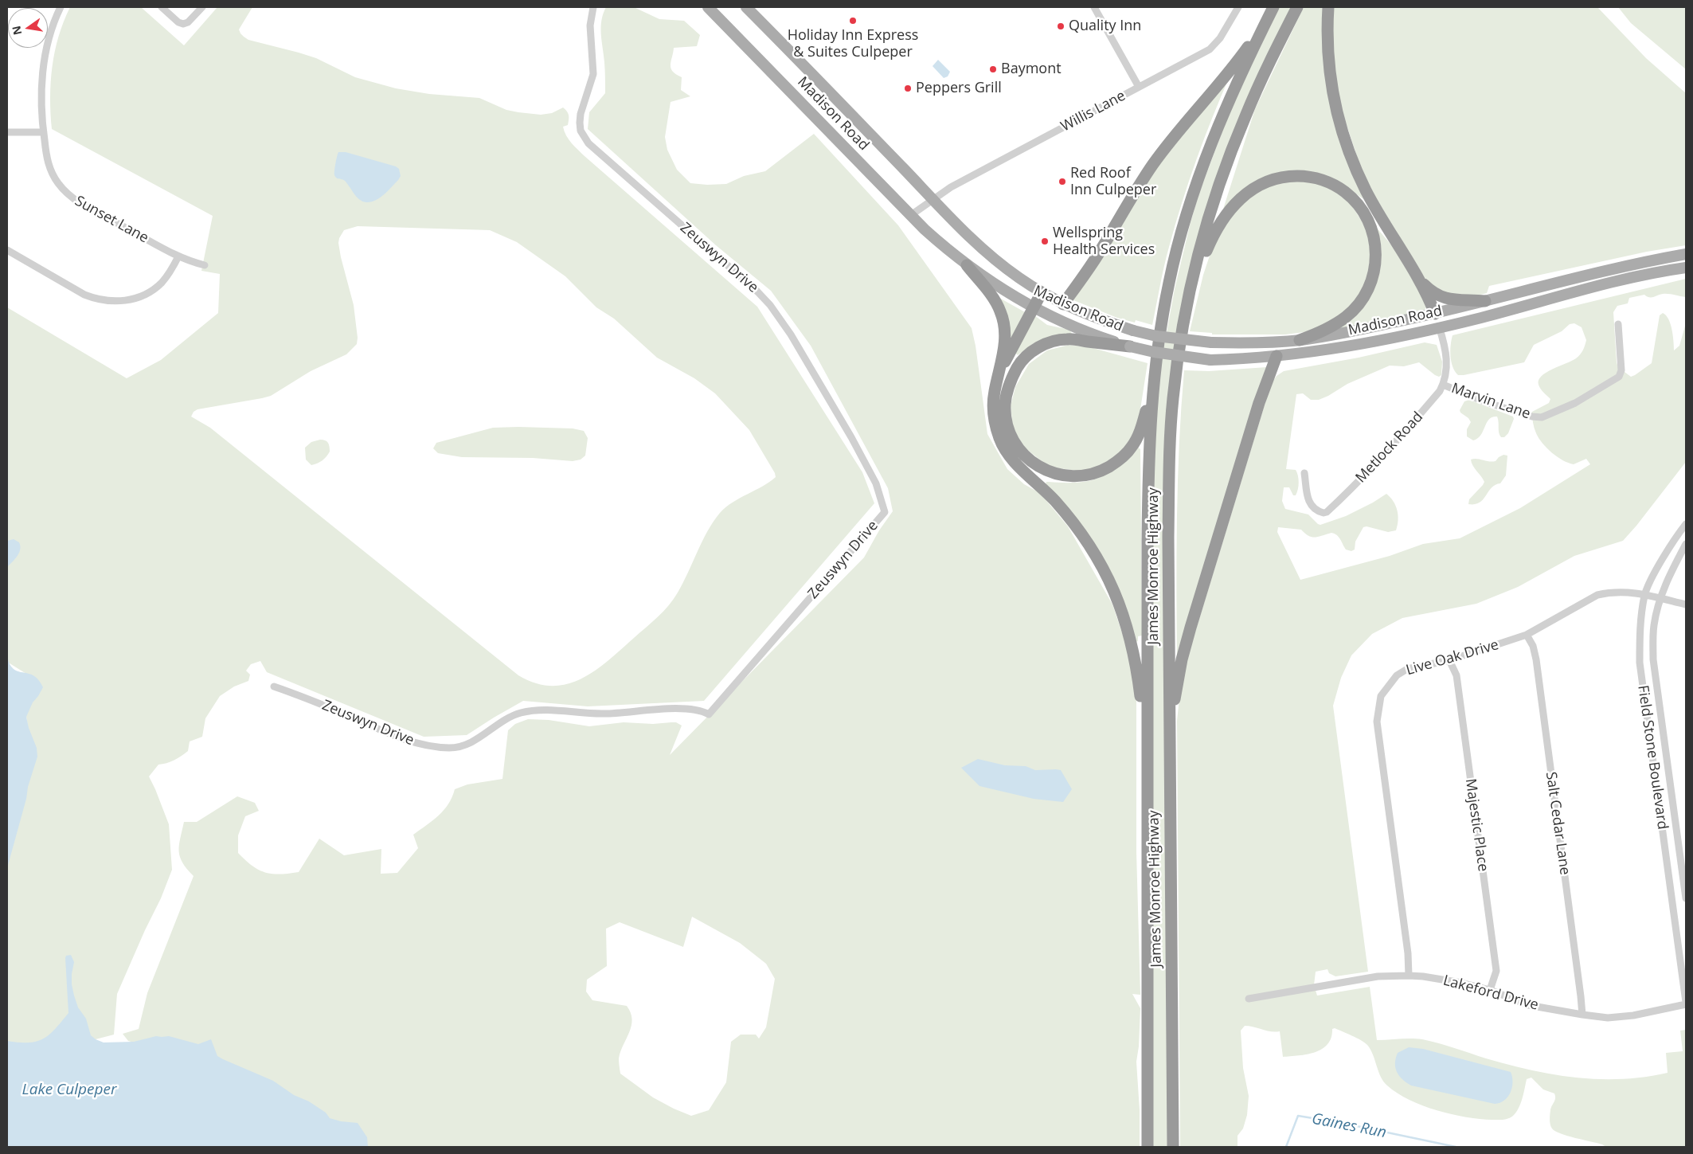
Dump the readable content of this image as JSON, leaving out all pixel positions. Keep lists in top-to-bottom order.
{
  "streets": {
    "highway": ["James Monroe Highway"],
    "main road": ["Madison Road"],
    "street": [
      "Willis Lane",
      "Sunset Lane",
      "Zeuswyn Drive",
      "Marvin Lane",
      "Metlock Road",
      "Live Oak Drive",
      "Field Stone Boulevard",
      "Salt Cedar Lane",
      "Majestic Place",
      "Lakeford Drive"
    ]
  },
  "crossings": [
    ["Willis Lane", "Madison Road"],
    ["Madison Road", "Metlock Road"],
    ["Marvin Lane", "Metlock Road"],
    ["Live Oak Drive", "Field Stone Boulevard"],
    ["Live Oak Drive", "Salt Cedar Lane"],
    ["Live Oak Drive", "Majestic Place"],
    ["Live Oak Drive", "Lakeford Drive"],
    ["Field Stone Boulevard", "Lakeford Drive"],
    ["Salt Cedar Lane", "Lakeford Drive"],
    ["Majestic Place", "Lakeford Drive"]
  ],
  "water": ["Lake Culpeper", "Gaines Run"],
  "places": [
    "Holiday Inn Express & Suites Culpeper",
    "Quality Inn",
    "Baymont",
    "Peppers Grill",
    "Red Roof Inn Culpeper",
    "Wellspring Health Services"
  ],
  "north": "left"
}
